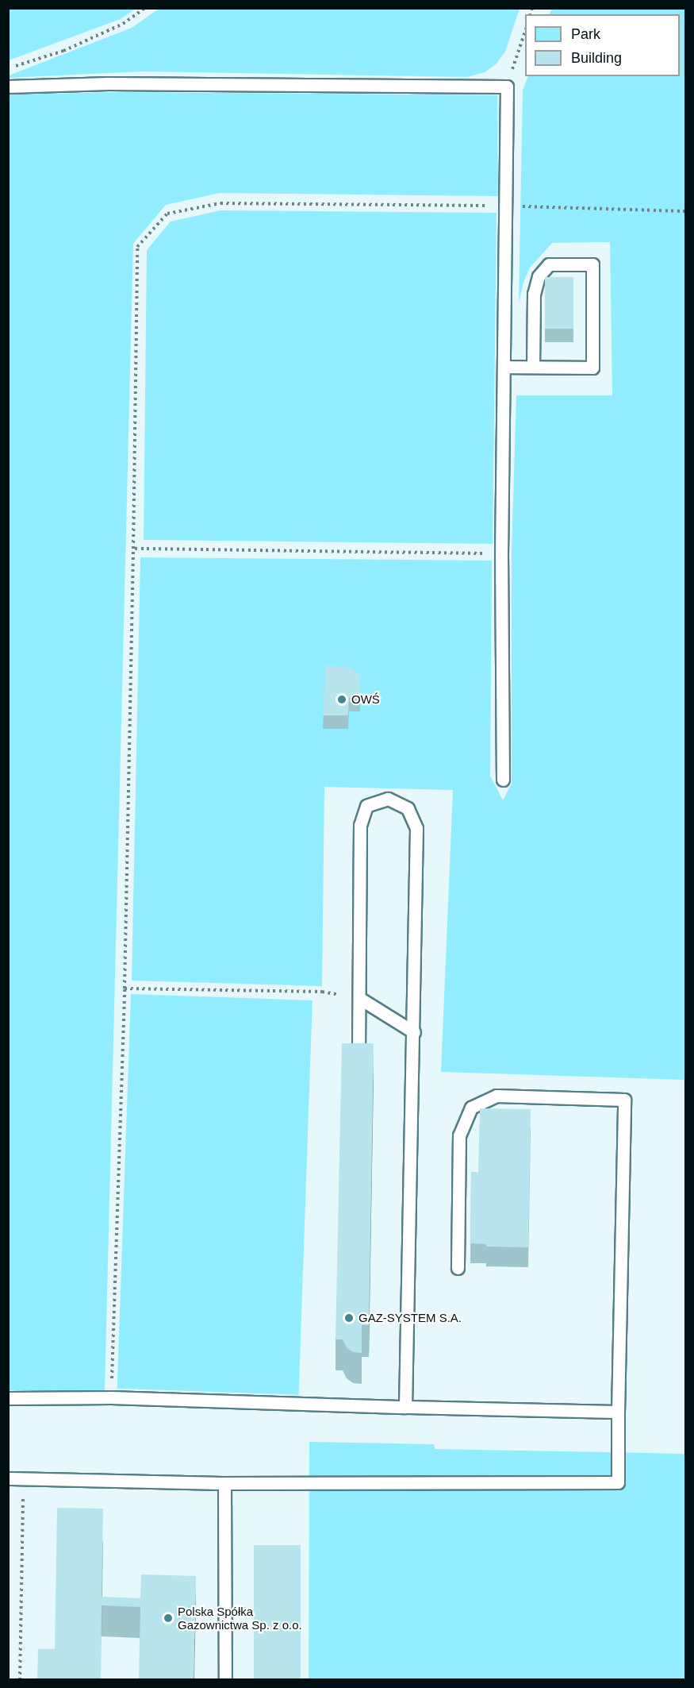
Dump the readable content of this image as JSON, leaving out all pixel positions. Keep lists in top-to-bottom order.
{
  "places": ["OWŚ", "GAZ-SYSTEM S.A.", "Polska Spółka Gazownictwa Sp. z o.o."],
  "legend": ["Park", "Building"]
}
